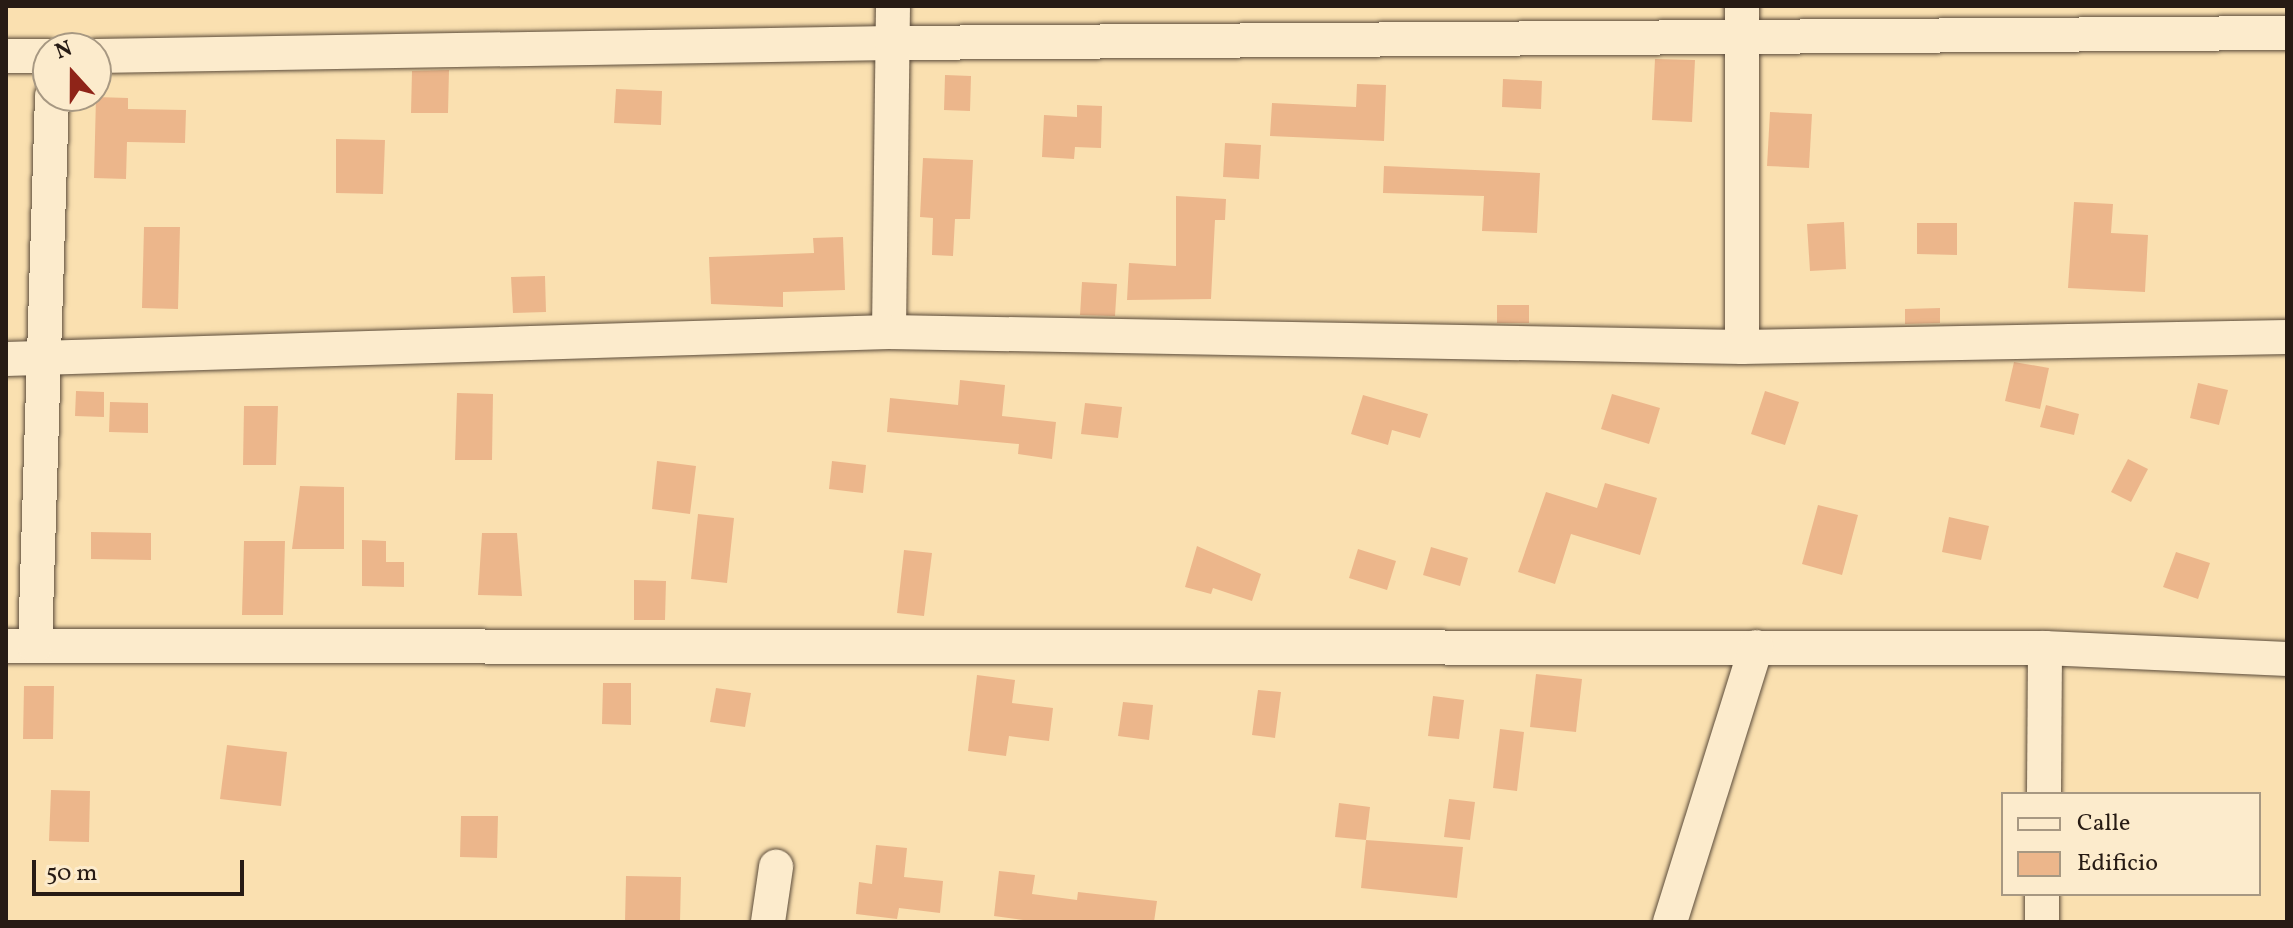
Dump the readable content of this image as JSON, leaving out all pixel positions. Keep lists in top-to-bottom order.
{
  "legend": ["Calle", "Edificio"],
  "scale_bar": "50 m",
  "north": "top"
}
